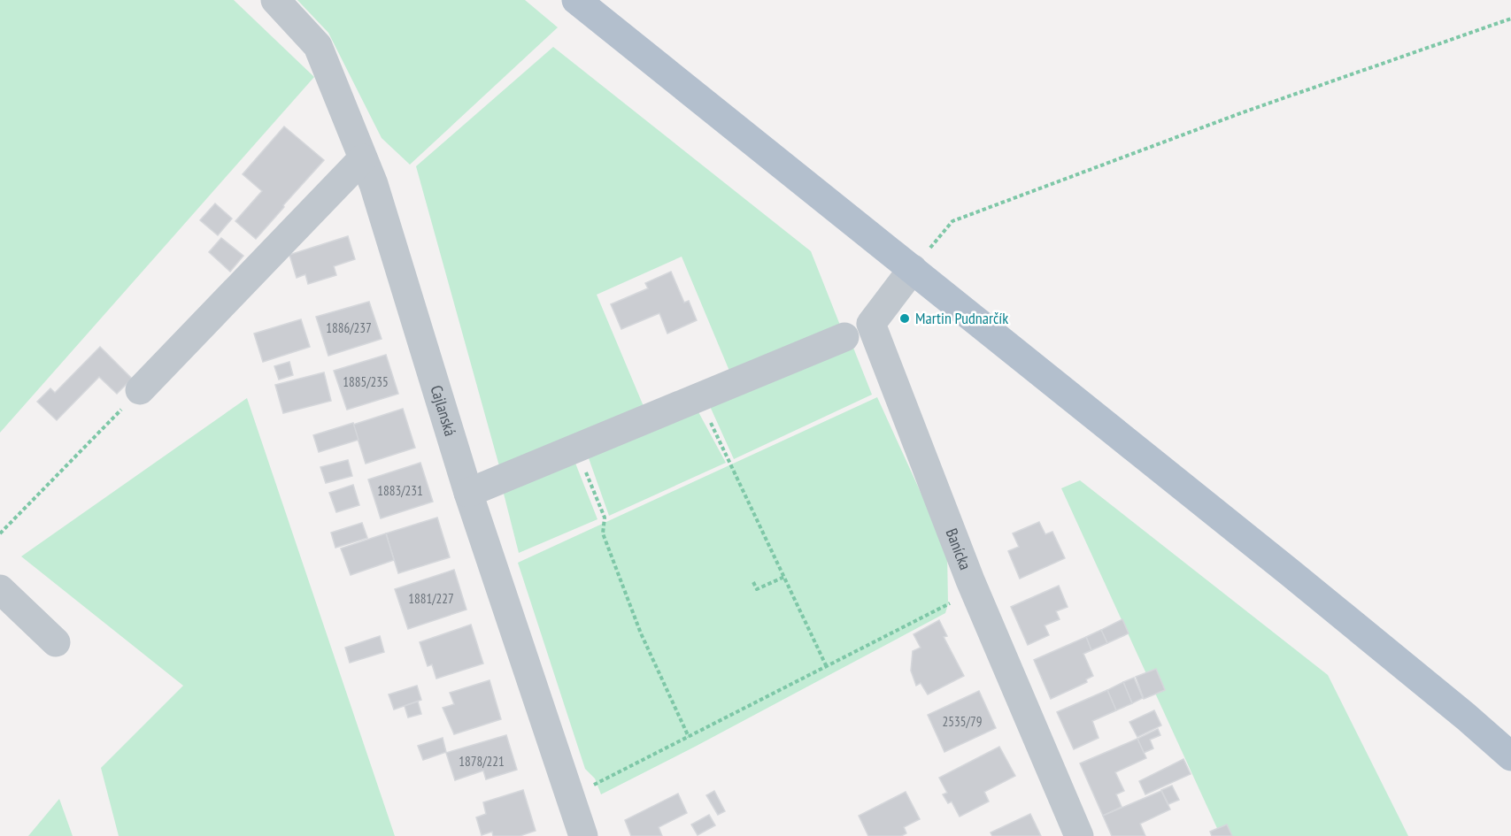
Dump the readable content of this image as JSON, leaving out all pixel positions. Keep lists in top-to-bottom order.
{
  "streets": {
    "street": ["Cajlanská", "Banícka"]
  },
  "places": ["Martin Pudnarčík"],
  "house_numbers": [
    "1886/237",
    "1885/235",
    "1883/231",
    "1881/227",
    "2535/79",
    "1878/221"
  ]
}
